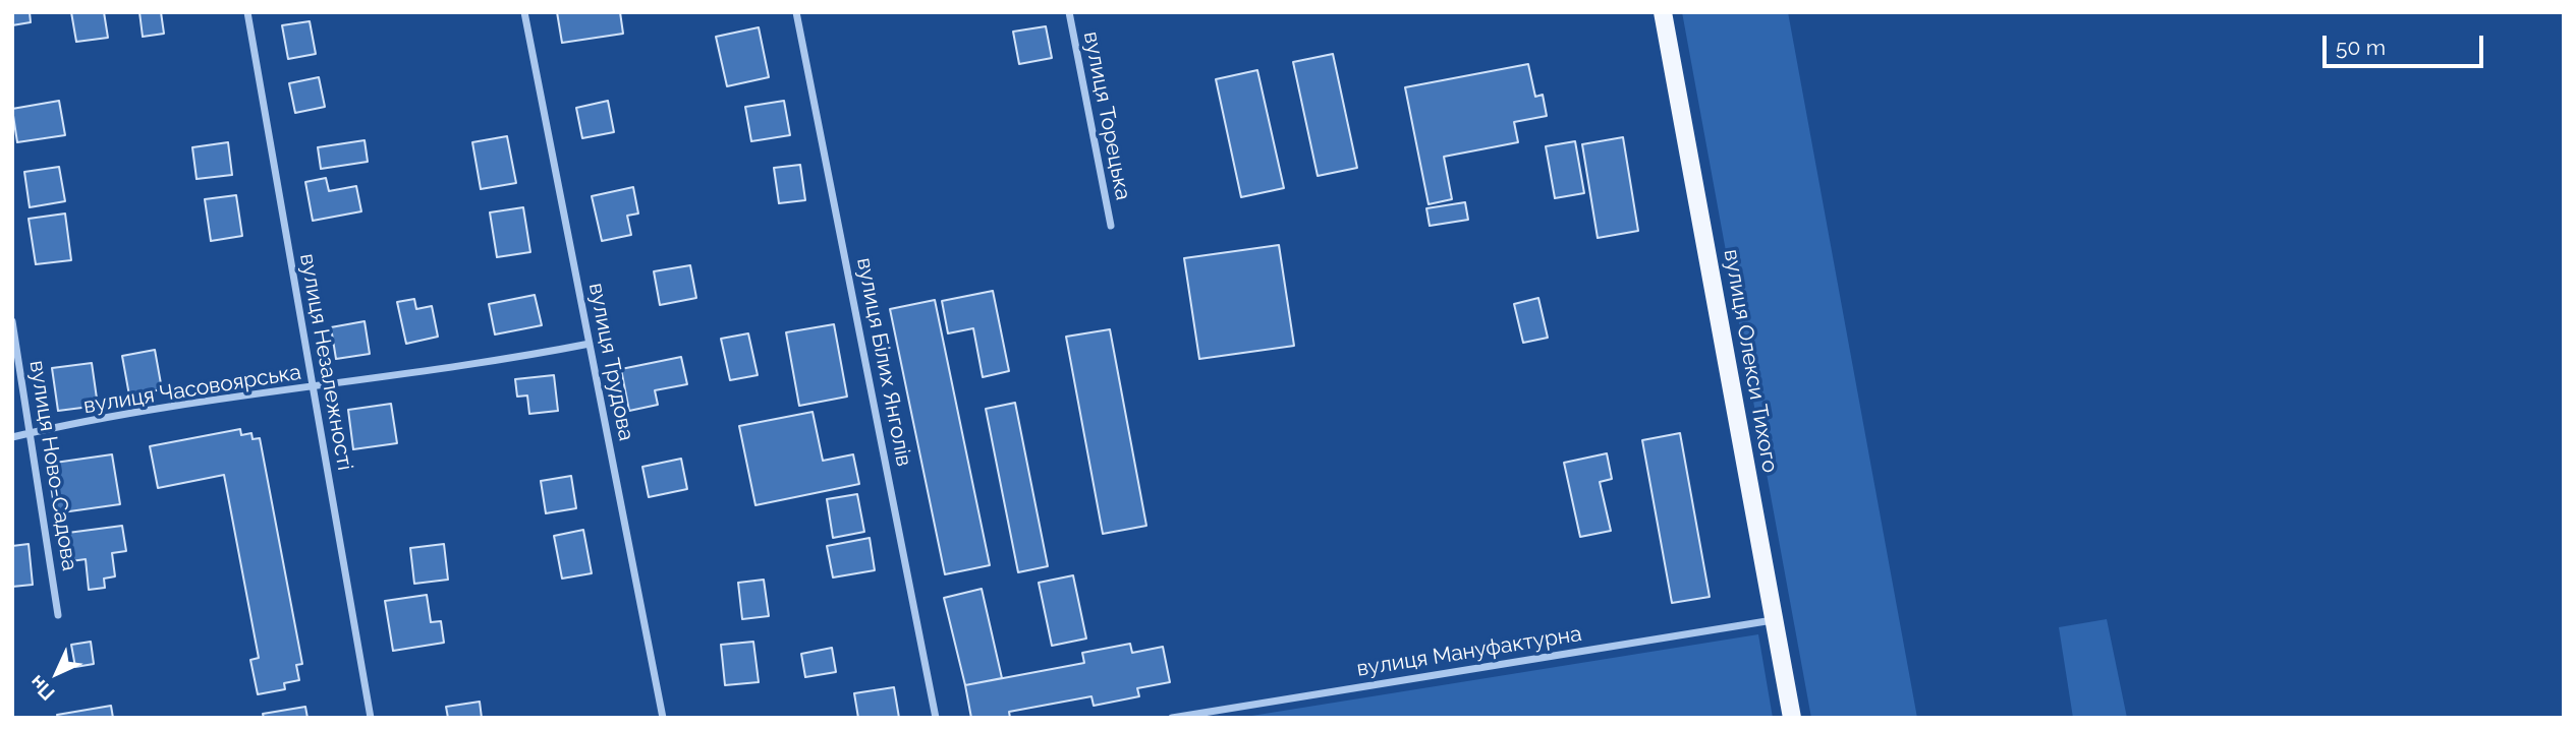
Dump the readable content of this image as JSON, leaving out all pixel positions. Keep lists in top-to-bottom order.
{
  "streets": {
    "main road": ["вулиця Олекси Тихого"],
    "street": [
      "вулиця Торецька",
      "вулиця Незалежності",
      "вулиця Трудова",
      "вулиця Білих Янголів",
      "вулиця Часовоярська",
      "вулиця Ново-Садова",
      "вулиця Мануфактурна"
    ]
  },
  "crossings": [
    ["вулиця Олекси Тихого", "вулиця Мануфактурна"],
    ["вулиця Незалежності", "вулиця Часовоярська"],
    ["вулиця Трудова", "вулиця Часовоярська"],
    ["вулиця Часовоярська", "вулиця Ново-Садова"]
  ],
  "scale_bar": "50 m",
  "north": "bottom left"
}
